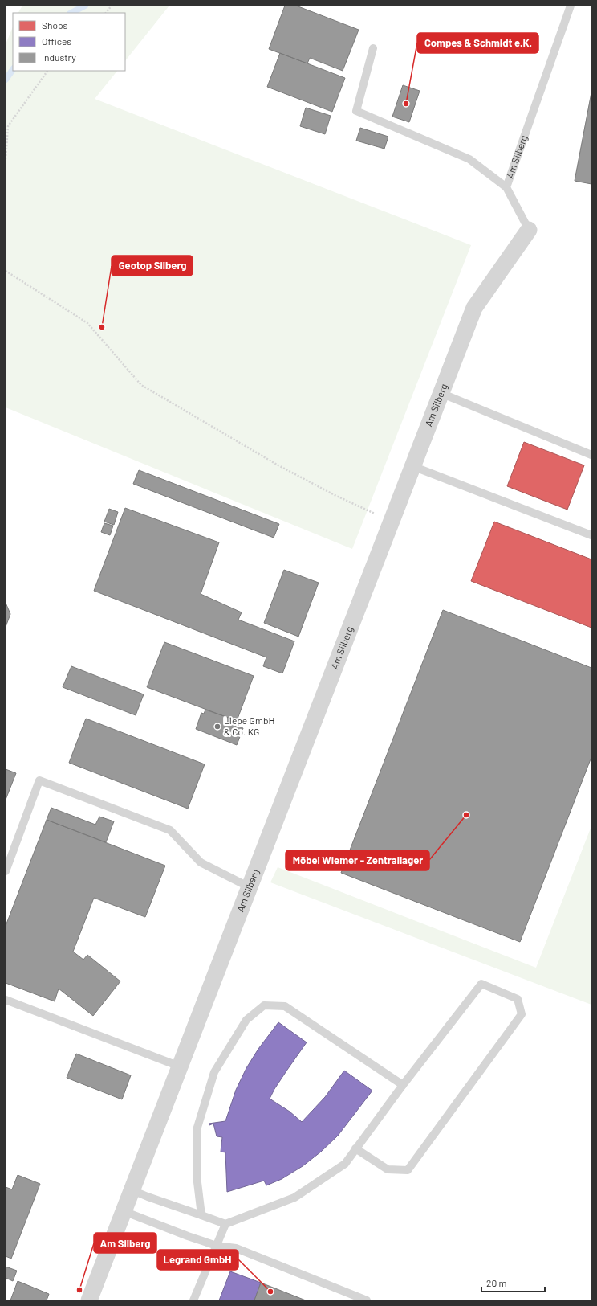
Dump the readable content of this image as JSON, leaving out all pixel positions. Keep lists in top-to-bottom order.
{
  "streets": {
    "street": ["Am Silberg"]
  },
  "places": [
    "Compes & Schmidt e.K.",
    "Geotop Silberg",
    "Liepe GmbH & Co. KG",
    "Möbel Wiemer - Zentrallager",
    "Am Silberg",
    "Legrand GmbH"
  ],
  "legend": ["Shops", "Offices", "Industry"],
  "scale_bar": "20 m"
}
